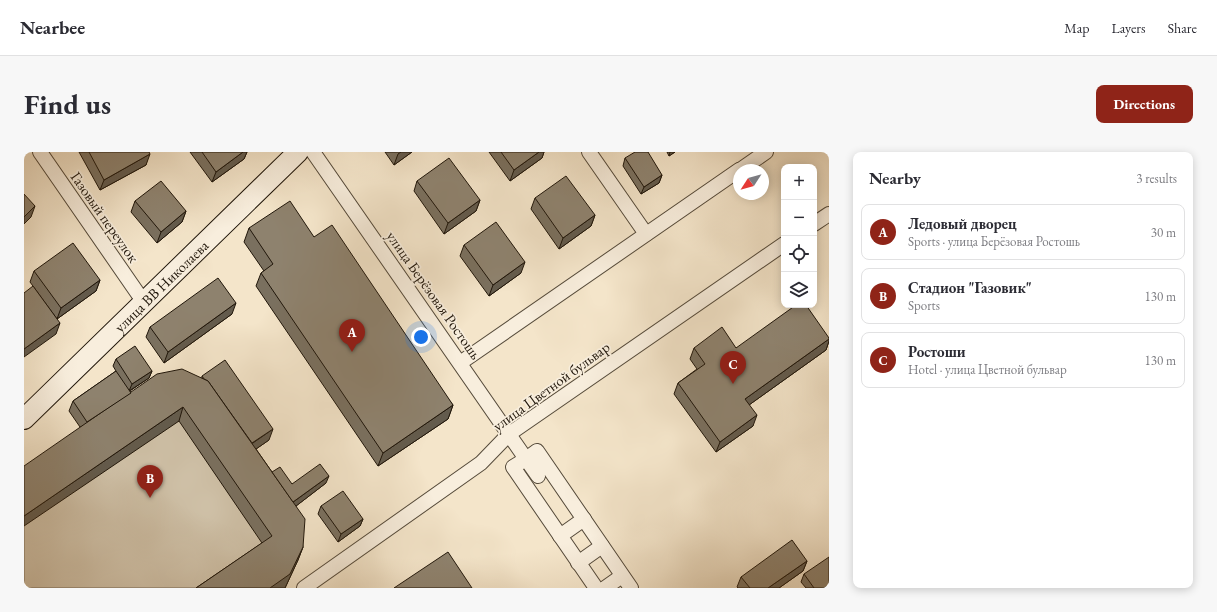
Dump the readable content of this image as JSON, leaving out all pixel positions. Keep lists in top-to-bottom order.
{
  "streets": {
    "street": [
      "Газовый переулок",
      "улица ВВ Николаева",
      "улица Берёзовая Ростошь",
      "улица Цветной бульвар"
    ]
  },
  "crossings": [
    ["Газовый переулок", "улица ВВ Николаева"],
    ["улица Берёзовая Ростошь", "улица Цветной бульвар"]
  ],
  "north": "bottom left",
  "page": {
    "header": "Nearbee",
    "nav": ["Map", "Layers", "Share"],
    "buttons": "Directions",
    "title": "Find us",
    "heading": ["Nearby", "3 results"],
    "map_buttons": ["+", "−"],
    "list": [
      {
        "mark": "A",
        "name": "Ледовый дворец",
        "note": "Sports · улица Берёзовая Ростошь",
        "value": "30 m"
      },
      {
        "mark": "B",
        "name": "Стадион \"Газовик\"",
        "note": "Sports",
        "value": "130 m"
      },
      {
        "mark": "C",
        "name": "Ростоши",
        "note": "Hotel · улица Цветной бульвар",
        "value": "130 m"
      }
    ],
    "pins": ["A", "C", "B"]
  }
}
